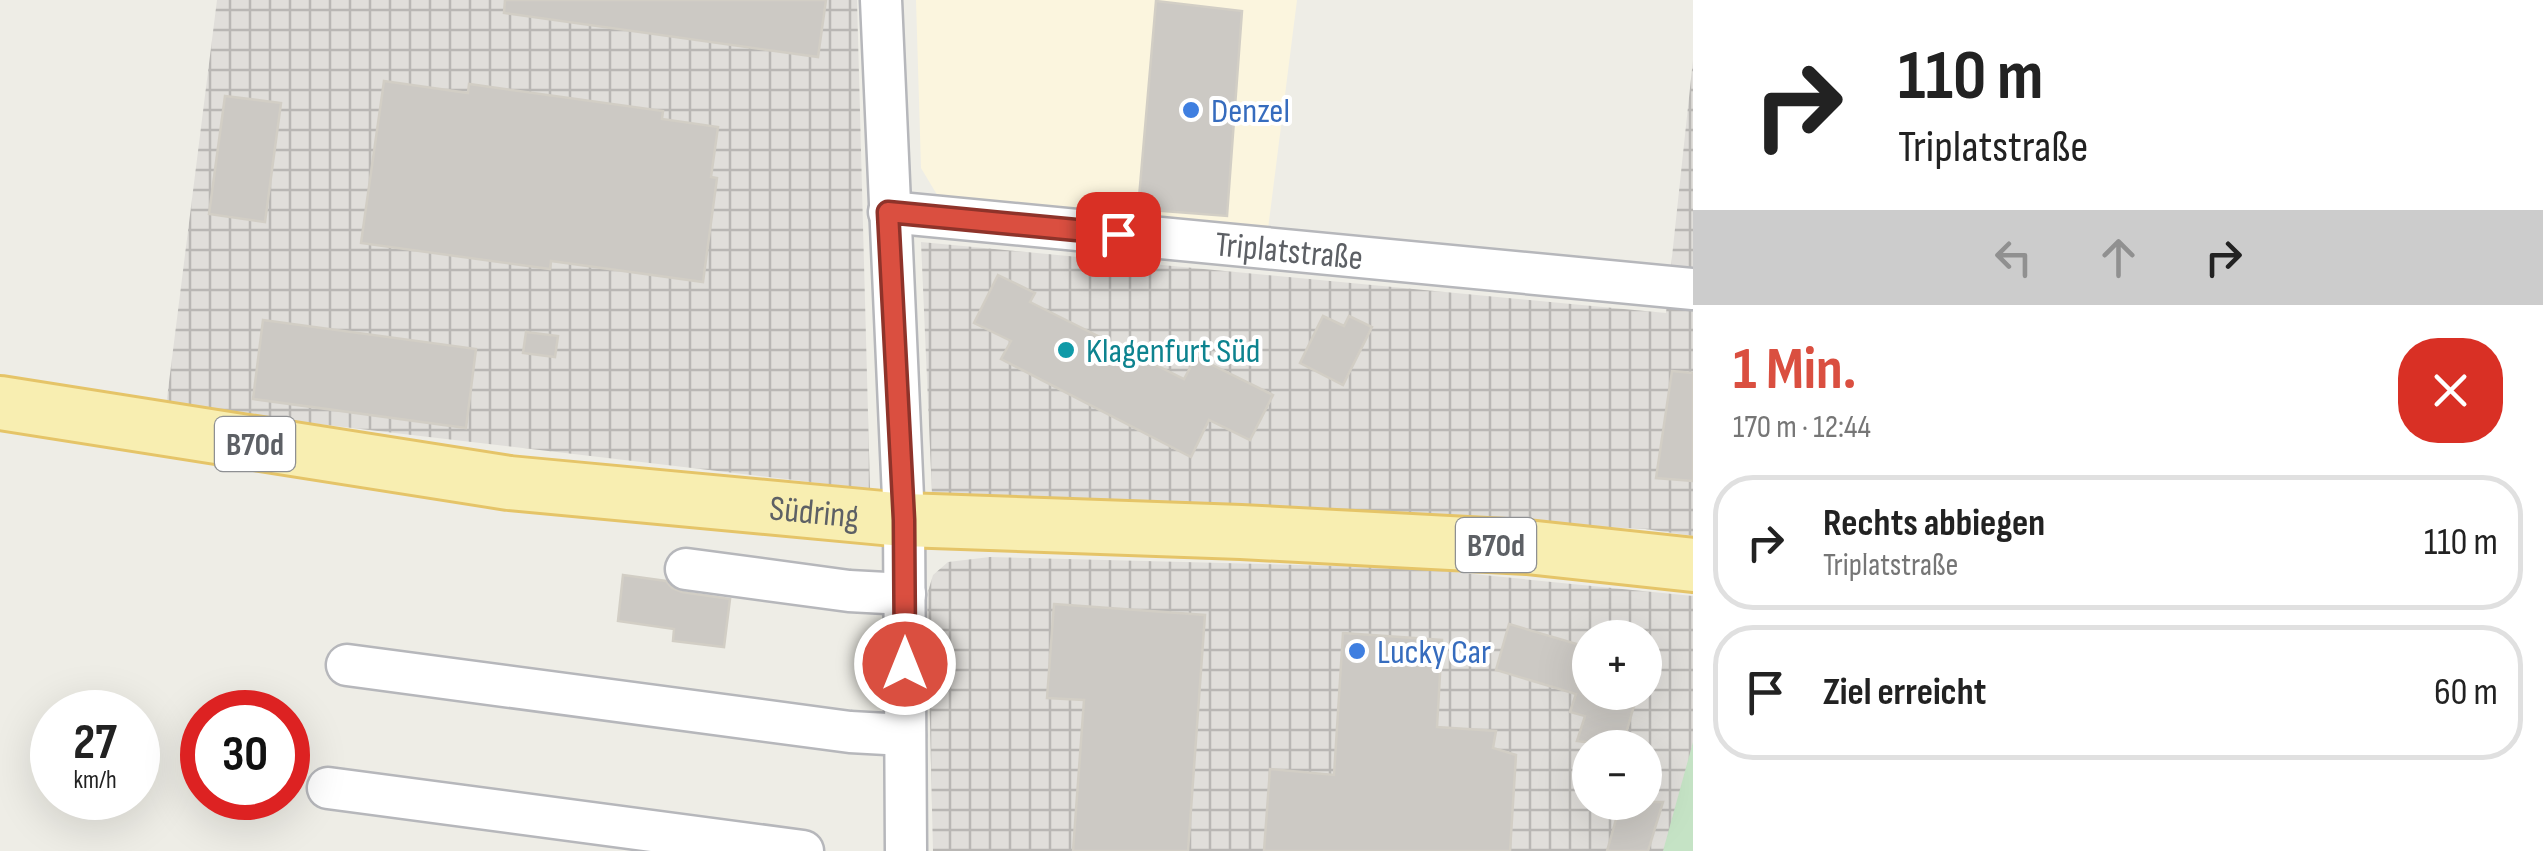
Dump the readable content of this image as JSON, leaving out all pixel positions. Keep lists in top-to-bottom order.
{
  "streets": {
    "main road": ["B70d", "Südring"],
    "street": ["Triplatstraße"]
  },
  "places": ["Denzel", "Klagenfurt Süd", "Lucky Car"],
  "page": {
    "turn": ["110 m", "Triplatstraße"],
    "heading": ["1 Min.", "170 m · 12:44"],
    "list": [
      {
        "name": "Rechts abbiegen",
        "note": "Triplatstraße",
        "value": "110 m"
      },
      {
        "name": "Ziel erreicht",
        "value": "60 m"
      }
    ],
    "map_buttons": ["+", "−"],
    "speed": "27 km/h",
    "limit": "30"
  }
}
